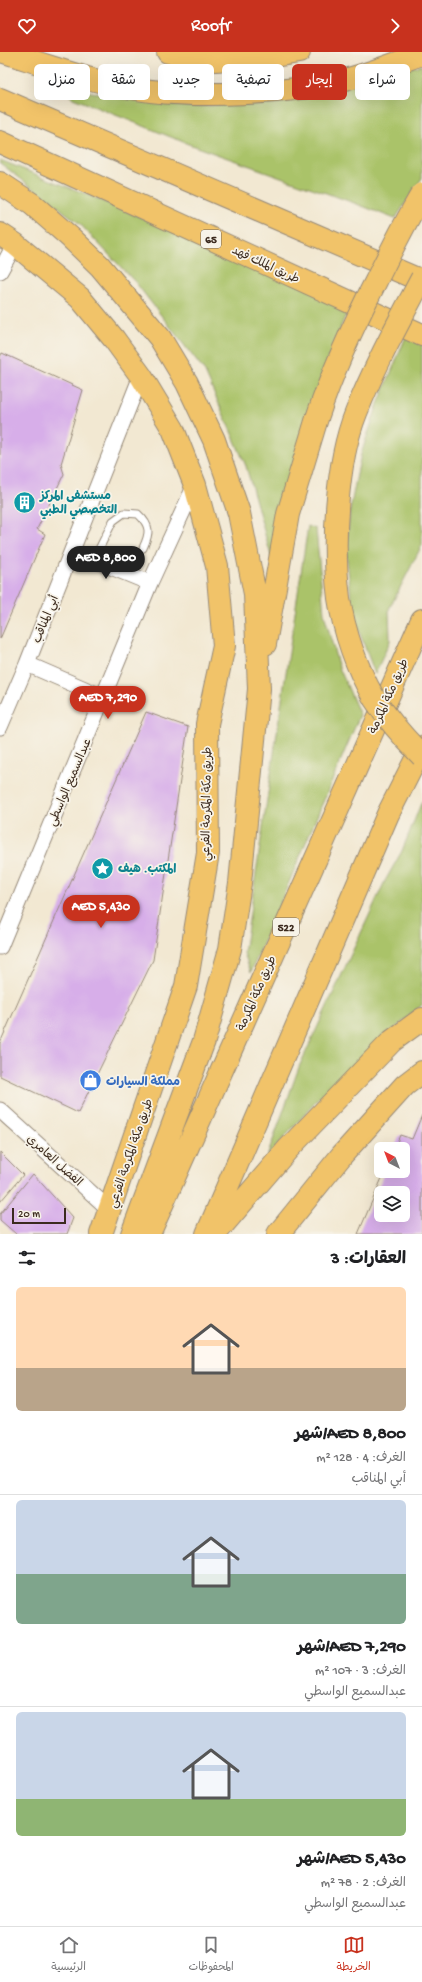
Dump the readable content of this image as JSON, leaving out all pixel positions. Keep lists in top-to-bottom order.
{
  "streets": {
    "main road": [
      "65",
      "طريق الملك فهد",
      "طريق مكة المكرمة",
      "طريق مكة المكرمة الفرعي",
      "522"
    ],
    "street": ["أبي المناقب", "عبدالسميع الواسطي", "الفضل العامري"]
  },
  "crossings": [
    ["أبي المناقب", "طريق مكة المكرمة الفرعي"],
    ["عبدالسميع الواسطي", "طريق مكة المكرمة الفرعي"],
    ["طريق مكة المكرمة الفرعي", "الفضل العامري"]
  ],
  "places": {
    "building": ["مستشفى المركز التخصصي الطبي"],
    "place": ["المكتب. هيف"],
    "shop": ["مملكة السيارات"]
  },
  "scale_bar": "20 m",
  "north": "top left",
  "page": {
    "header": "Roofr",
    "chip": [
      "شراء",
      "إيجار",
      "تصفية",
      "جديد",
      "شقة",
      "منزل"
    ],
    "price": ["AED 8,800", "AED 7,290", "AED 5,430"],
    "scale": "20 m",
    "heading": "العقارات: 3",
    "list": [
      {
        "name": "AED 8,800/شهر",
        "note": "الغرف: 4 · 128 m² · أبي المناقب"
      },
      {
        "name": "AED 7,290/شهر",
        "note": "الغرف: 3 · 107 m² · عبدالسميع الواسطي"
      },
      {
        "name": "AED 5,430/شهر",
        "note": "الغرف: 2 · 78 m² · عبدالسميع الواسطي"
      }
    ],
    "tabs": ["الخريطة", "المحفوظات", "الرئيسية"]
  }
}
